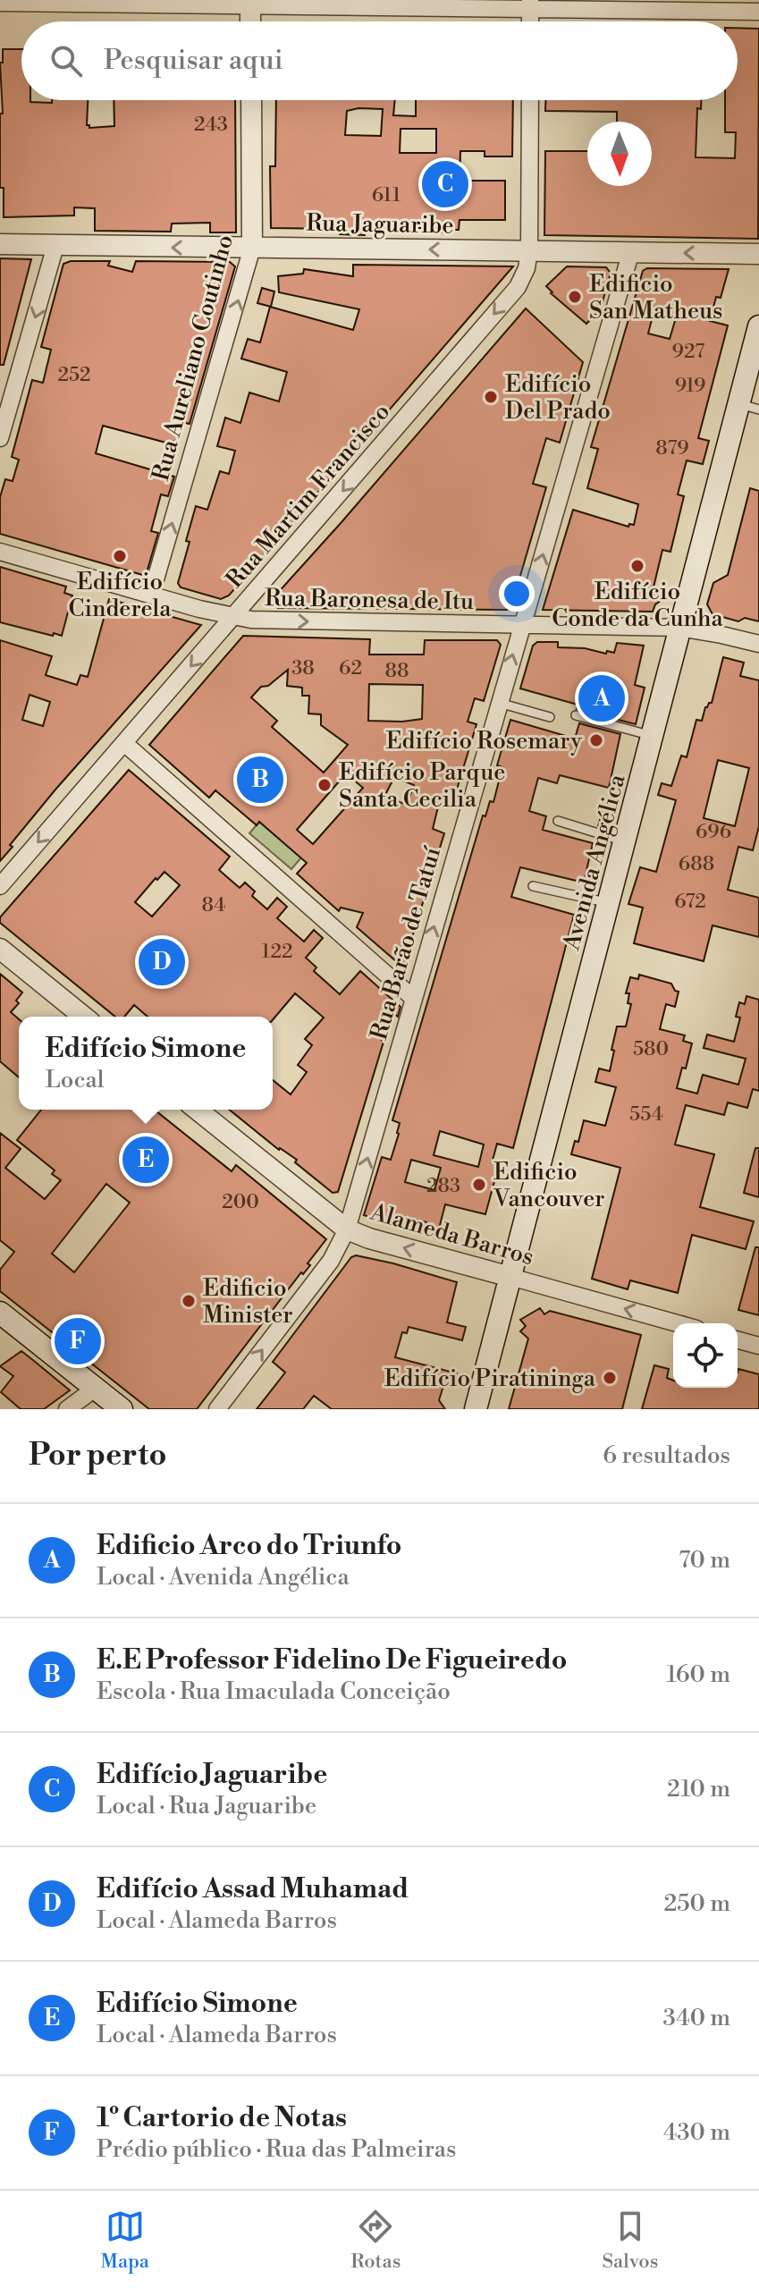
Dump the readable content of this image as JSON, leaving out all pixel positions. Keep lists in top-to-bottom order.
{
  "streets": {
    "main road": ["Avenida Angélica"],
    "street": [
      "Rua Jaguaribe",
      "Rua Aureliano Coutinho",
      "Rua Martim Francisco",
      "Rua Baronesa de Itu",
      "Rua Barão de Tatuí",
      "Alameda Barros"
    ]
  },
  "crossings": [
    ["Rua Jaguaribe", "Rua Aureliano Coutinho"],
    ["Rua Jaguaribe", "Rua Martim Francisco"],
    ["Rua Jaguaribe", "Rua Barão de Tatuí"],
    ["Rua Aureliano Coutinho", "Rua Baronesa de Itu"],
    ["Rua Martim Francisco", "Rua Baronesa de Itu"],
    ["Rua Baronesa de Itu", "Avenida Angélica"],
    ["Rua Baronesa de Itu", "Rua Barão de Tatuí"],
    ["Avenida Angélica", "Alameda Barros"],
    ["Rua Barão de Tatuí", "Alameda Barros"]
  ],
  "one_way": [
    "Rua Jaguaribe",
    "Rua Aureliano Coutinho",
    "Rua Martim Francisco",
    "Rua Baronesa de Itu",
    "Rua Barão de Tatuí",
    "Alameda Barros"
  ],
  "places": [
    "Edificio San Matheus",
    "Edifício Del Prado",
    "Edifício Cinderela",
    "Edifício Conde da Cunha",
    "Edifício Rosemary",
    "Edifício Parque Santa Cecilia",
    "Edificio Vancouver",
    "Edificio Minister",
    "Edifício Piratininga"
  ],
  "house_numbers": [
    "243",
    "611",
    "927",
    "252",
    "919",
    "879",
    "38",
    "62",
    "88",
    "696",
    "688",
    "672",
    "84",
    "122",
    "580",
    "554",
    "283",
    "200"
  ],
  "north": "bottom",
  "page": {
    "search": "Pesquisar aqui",
    "pins": [
      "C",
      "A",
      "B",
      "D",
      "E",
      "F"
    ],
    "popup": ["Edifício Simone", "Local"],
    "heading": ["Por perto", "6 resultados"],
    "list": [
      {
        "mark": "A",
        "name": "Edificio Arco do Triunfo",
        "note": "Local · Avenida Angélica",
        "value": "70 m"
      },
      {
        "mark": "B",
        "name": "E.E Professor Fidelino De Figueiredo",
        "note": "Escola · Rua Imaculada Conceição",
        "value": "160 m"
      },
      {
        "mark": "C",
        "name": "Edifício Jaguaribe",
        "note": "Local · Rua Jaguaribe",
        "value": "210 m"
      },
      {
        "mark": "D",
        "name": "Edifício Assad Muhamad",
        "note": "Local · Alameda Barros",
        "value": "250 m"
      },
      {
        "mark": "E",
        "name": "Edifício Simone",
        "note": "Local · Alameda Barros",
        "value": "340 m"
      },
      {
        "mark": "F",
        "name": "1º Cartorio de Notas",
        "note": "Prédio público · Rua das Palmeiras",
        "value": "430 m"
      }
    ],
    "nav": ["Mapa", "Rotas", "Salvos"]
  }
}
